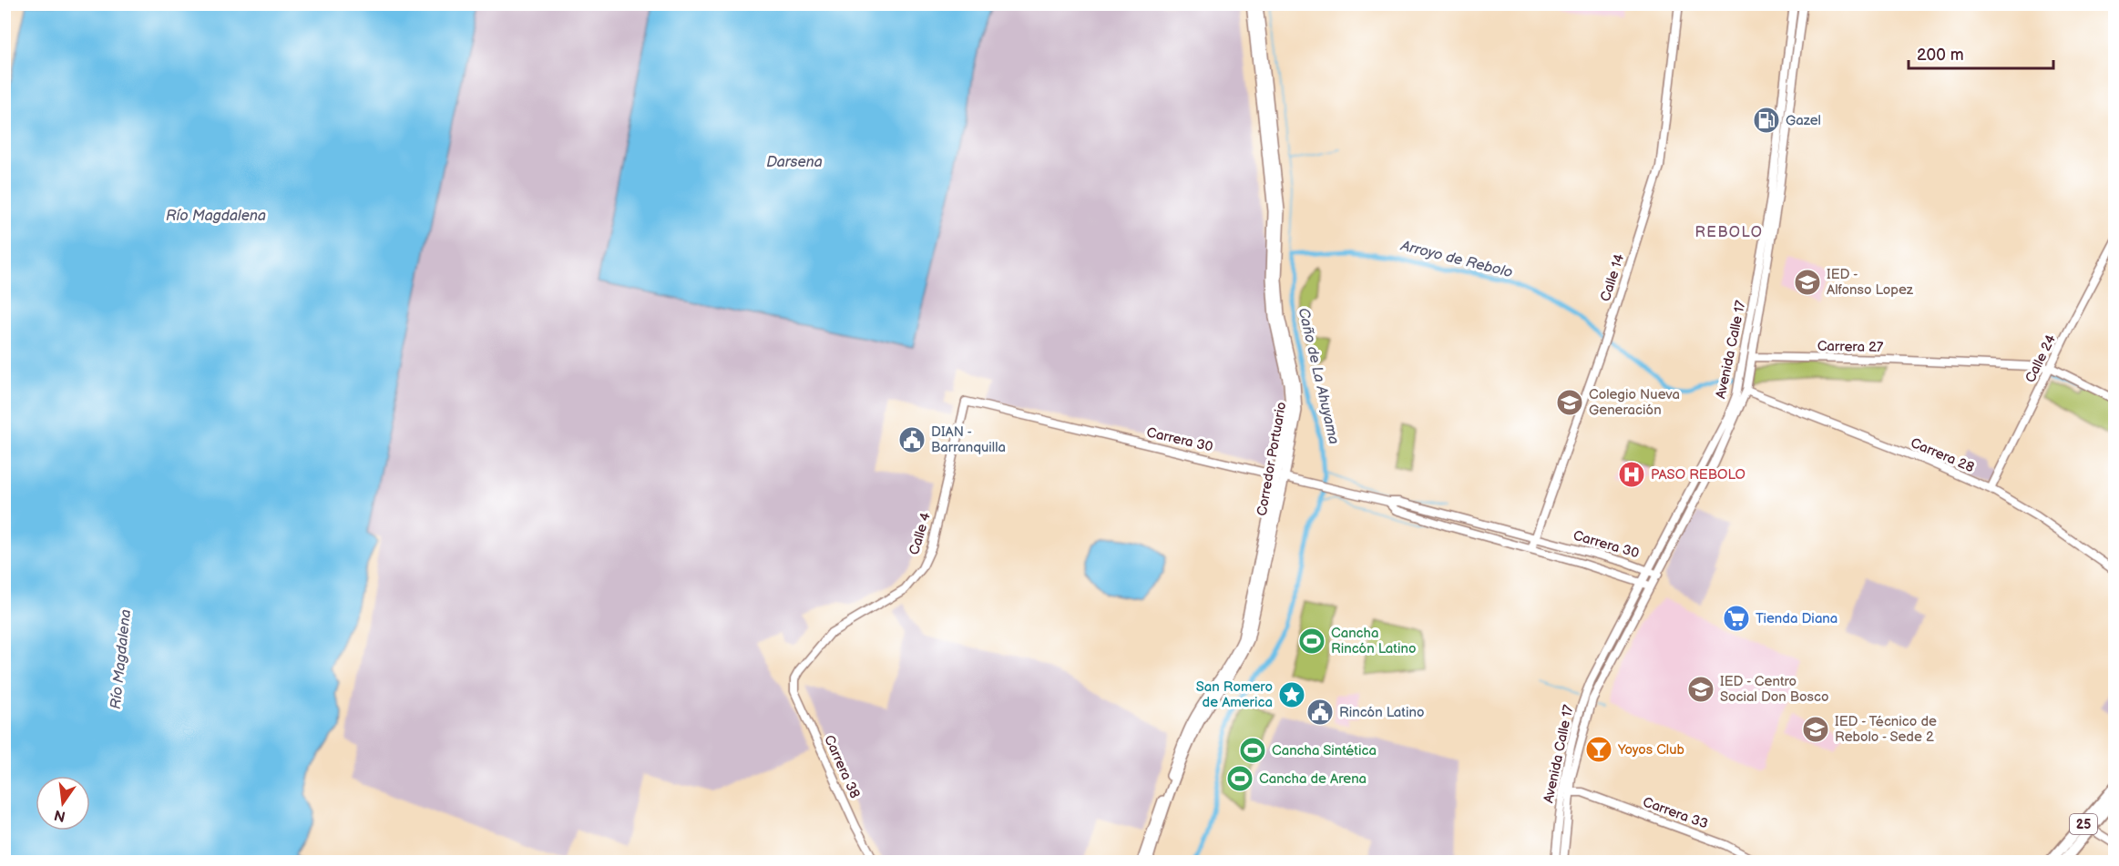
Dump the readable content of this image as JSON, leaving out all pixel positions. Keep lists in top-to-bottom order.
{
  "streets": {
    "highway": ["25"],
    "main road": ["Corredor Portuario"],
    "street": [
      "Calle 14",
      "Carrera 27",
      "Avenida Calle 17",
      "Calle 24",
      "Carrera 30",
      "Carrera 28",
      "Calle 4",
      "Carrera 38",
      "Carrera 33"
    ]
  },
  "crossings": [
    ["Calle 14", "Carrera 30"],
    ["Carrera 27", "Avenida Calle 17"],
    ["Carrera 27", "Calle 24"],
    ["Avenida Calle 17", "Carrera 30"],
    ["Avenida Calle 17", "Carrera 28"],
    ["Avenida Calle 17", "Carrera 33"],
    ["Calle 24", "Carrera 28"],
    ["Carrera 30", "Corredor Portuario"],
    ["Carrera 30", "Calle 4"],
    ["Calle 4", "Carrera 38"]
  ],
  "districts": ["REBOLO"],
  "water": [
    "Darsena",
    "Río Magdalena",
    "Arroyo de Rebolo",
    "Caño de La Ahuyama"
  ],
  "places": {
    "fuel station": ["Gazel"],
    "school or university": [
      "IED - Alfonso Lopez",
      "Colegio Nueva Generación",
      "IED - Centro Social Don Bosco",
      "IED - Técnico de Rebolo - Sede 2"
    ],
    "public building": ["DIAN - Barranquilla", "Rincón Latino"],
    "hospital": ["PASO REBOLO"],
    "supermarket": ["Tienda Diana"],
    "sports": ["Cancha Rincón Latino", "Cancha Sintética", "Cancha de Arena"],
    "place": ["San Romero de America"],
    "bar": ["Yoyos Club"]
  },
  "scale_bar": "200 m",
  "north": "bottom"
}
